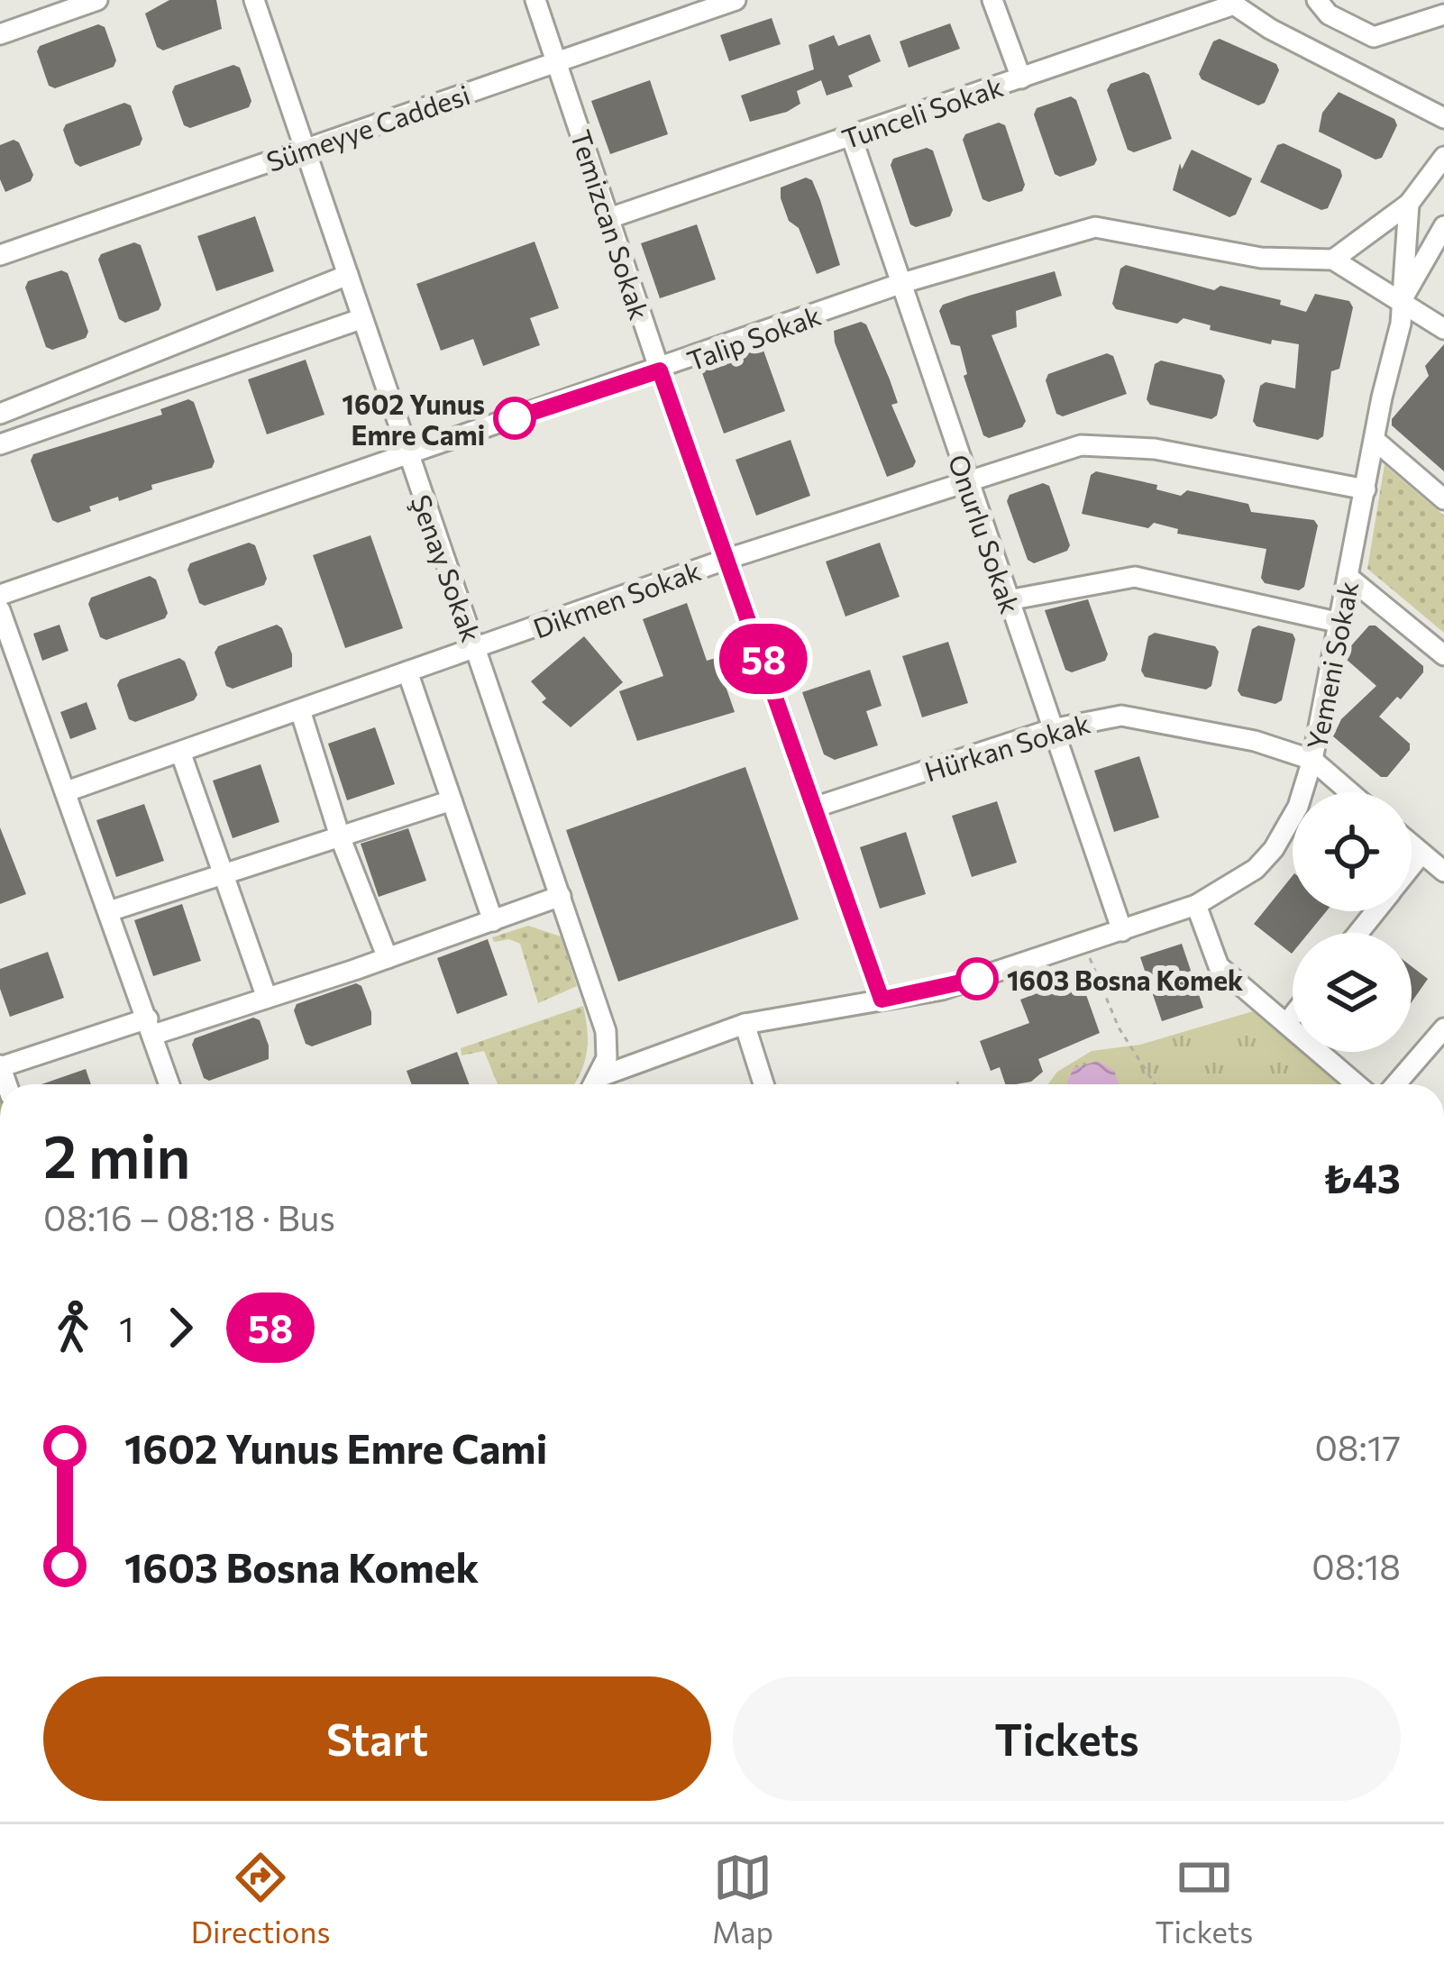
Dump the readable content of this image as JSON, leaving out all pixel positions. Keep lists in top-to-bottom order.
{
  "streets": {
    "street": [
      "Tunceli Sokak",
      "Sümeyye Caddesi",
      "Temizcan Sokak",
      "Talip Sokak",
      "Onurlu Sokak",
      "Şenay Sokak",
      "Dikmen Sokak",
      "Yemeni Sokak",
      "Hürkan Sokak"
    ]
  },
  "crossings": [
    ["Tunceli Sokak", "Temizcan Sokak"],
    ["Tunceli Sokak", "Onurlu Sokak"],
    ["Sümeyye Caddesi", "Temizcan Sokak"],
    ["Sümeyye Caddesi", "Şenay Sokak"],
    ["Temizcan Sokak", "Talip Sokak"],
    ["Temizcan Sokak", "Dikmen Sokak"],
    ["Temizcan Sokak", "Yemeni Sokak"],
    ["Temizcan Sokak", "Hürkan Sokak"],
    ["Talip Sokak", "Onurlu Sokak"],
    ["Talip Sokak", "Şenay Sokak"],
    ["Talip Sokak", "Yemeni Sokak"],
    ["Onurlu Sokak", "Dikmen Sokak"],
    ["Onurlu Sokak", "Yemeni Sokak"],
    ["Onurlu Sokak", "Hürkan Sokak"],
    ["Şenay Sokak", "Dikmen Sokak"],
    ["Şenay Sokak", "Yemeni Sokak"],
    ["Dikmen Sokak", "Yemeni Sokak"],
    ["Yemeni Sokak", "Hürkan Sokak"]
  ],
  "places": ["1602 Yunus Emre Cami", "1603 Bosna Komek"],
  "lines": ["bus line 58"],
  "page": {
    "on_map": "58",
    "heading": ["2 min", "08:16 – 08:18 · Bus", "₺43"],
    "legs": ["1", "58"],
    "list": [
      {
        "name": "1602 Yunus Emre Cami",
        "value": "08:17"
      },
      {
        "name": "1603 Bosna Komek",
        "value": "08:18"
      }
    ],
    "buttons": ["Start", "Tickets"],
    "tabs": ["Directions", "Map", "Tickets"]
  }
}
